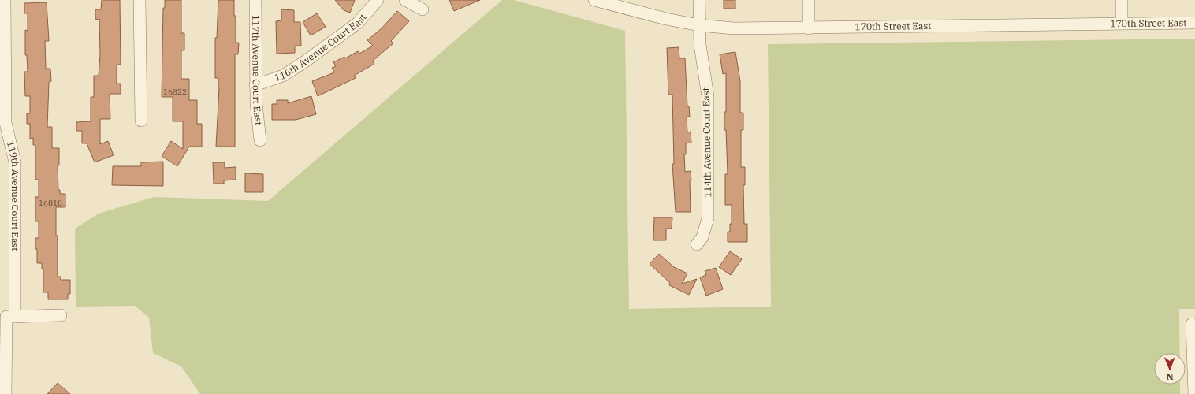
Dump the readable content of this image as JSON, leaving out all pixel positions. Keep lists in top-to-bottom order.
{
  "streets": {
    "street": [
      "170th Street East",
      "116th Avenue Court East",
      "117th Avenue Court East",
      "114th Avenue Court East",
      "119th Avenue Court East"
    ]
  },
  "crossings": [
    ["170th Street East", "114th Avenue Court East"],
    ["116th Avenue Court East", "117th Avenue Court East"]
  ],
  "house_numbers": ["16822", "16818"],
  "north": "bottom"
}
